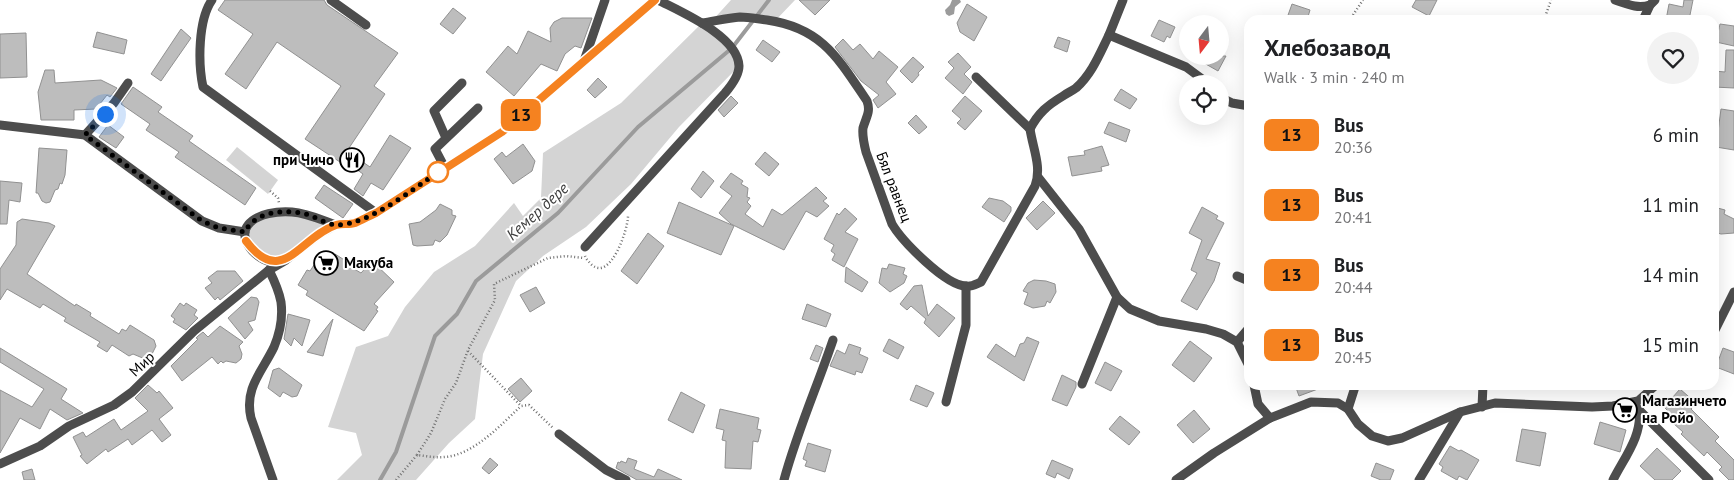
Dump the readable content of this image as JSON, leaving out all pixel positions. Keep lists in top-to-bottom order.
{
  "streets": {
    "street": ["Бял равнец", "Мир"]
  },
  "water": ["Кемер дере"],
  "places": {
    "restaurant": ["при Чичо"],
    "supermarket": ["Макуба", "Магазинчето на Ройо"]
  },
  "lines": ["bus line 13"],
  "north": "bottom",
  "page": {
    "on_map": "13",
    "heading": ["Хлебозавод", "Walk · 3 min · 240 m"],
    "list": [
      {
        "mark": "13",
        "name": "Bus",
        "note": "20:36",
        "value": "6 min"
      },
      {
        "mark": "13",
        "name": "Bus",
        "note": "20:41",
        "value": "11 min"
      },
      {
        "mark": "13",
        "name": "Bus",
        "note": "20:44",
        "value": "14 min"
      },
      {
        "mark": "13",
        "name": "Bus",
        "note": "20:45",
        "value": "15 min"
      }
    ]
  }
}
